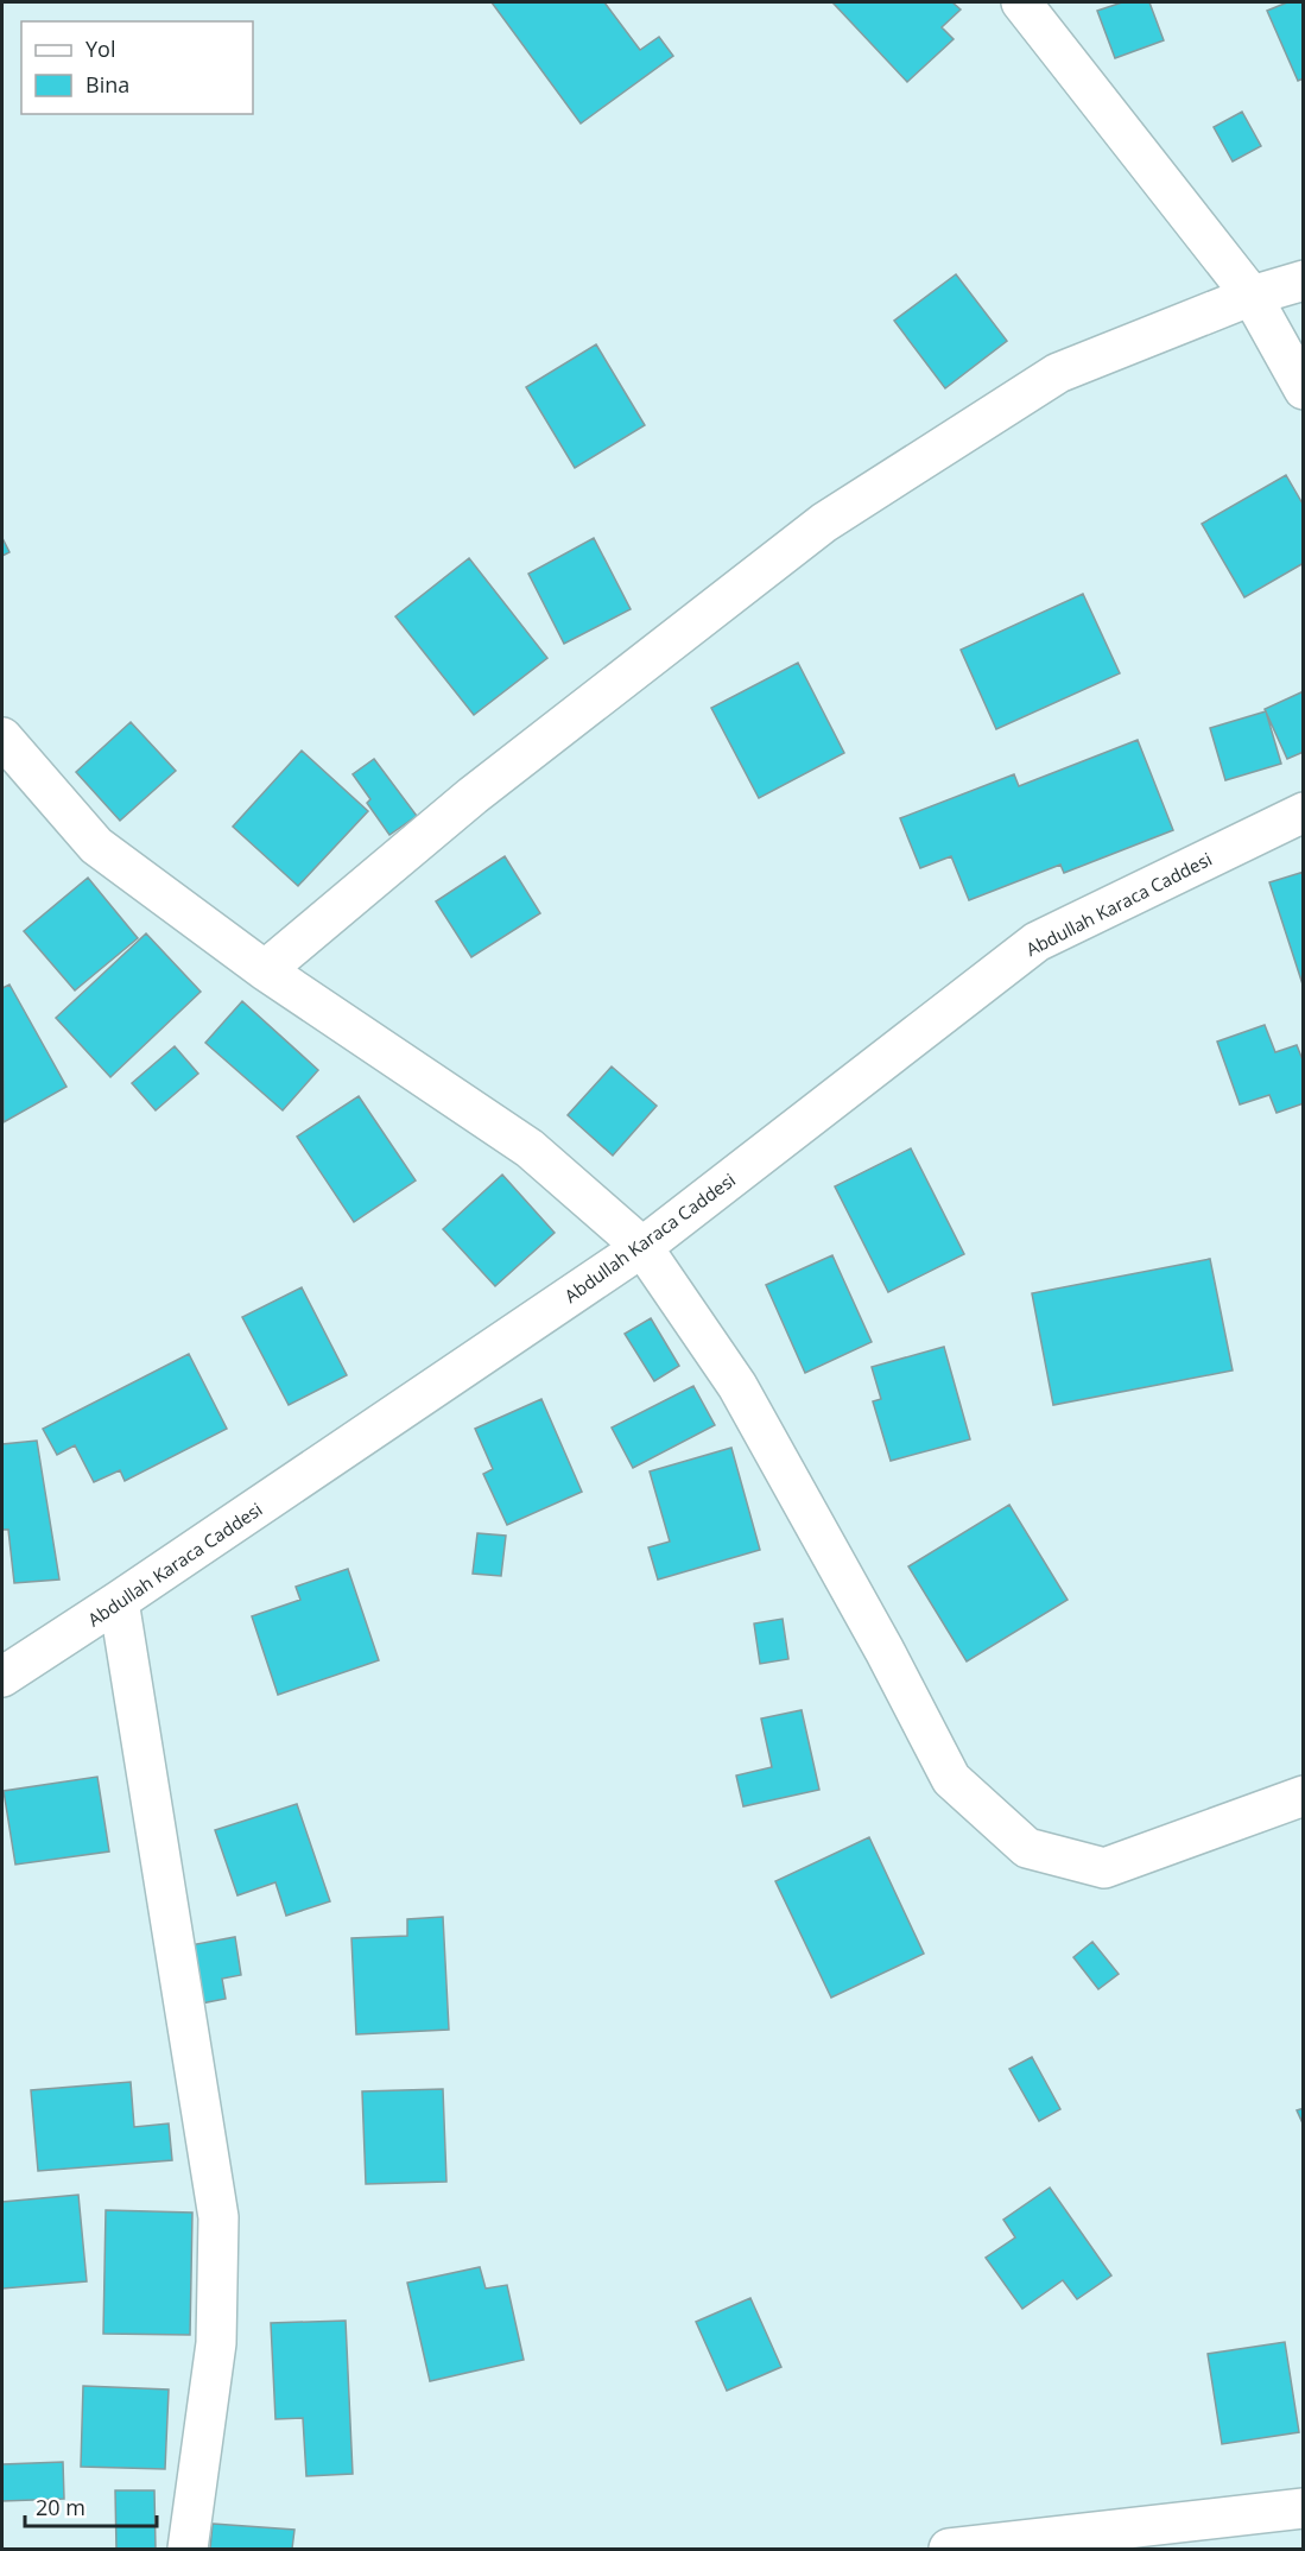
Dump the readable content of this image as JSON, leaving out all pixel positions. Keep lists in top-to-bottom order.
{
  "streets": {
    "street": ["Abdullah Karaca Caddesi"]
  },
  "legend": ["Yol", "Bina"],
  "scale_bar": "20 m"
}
